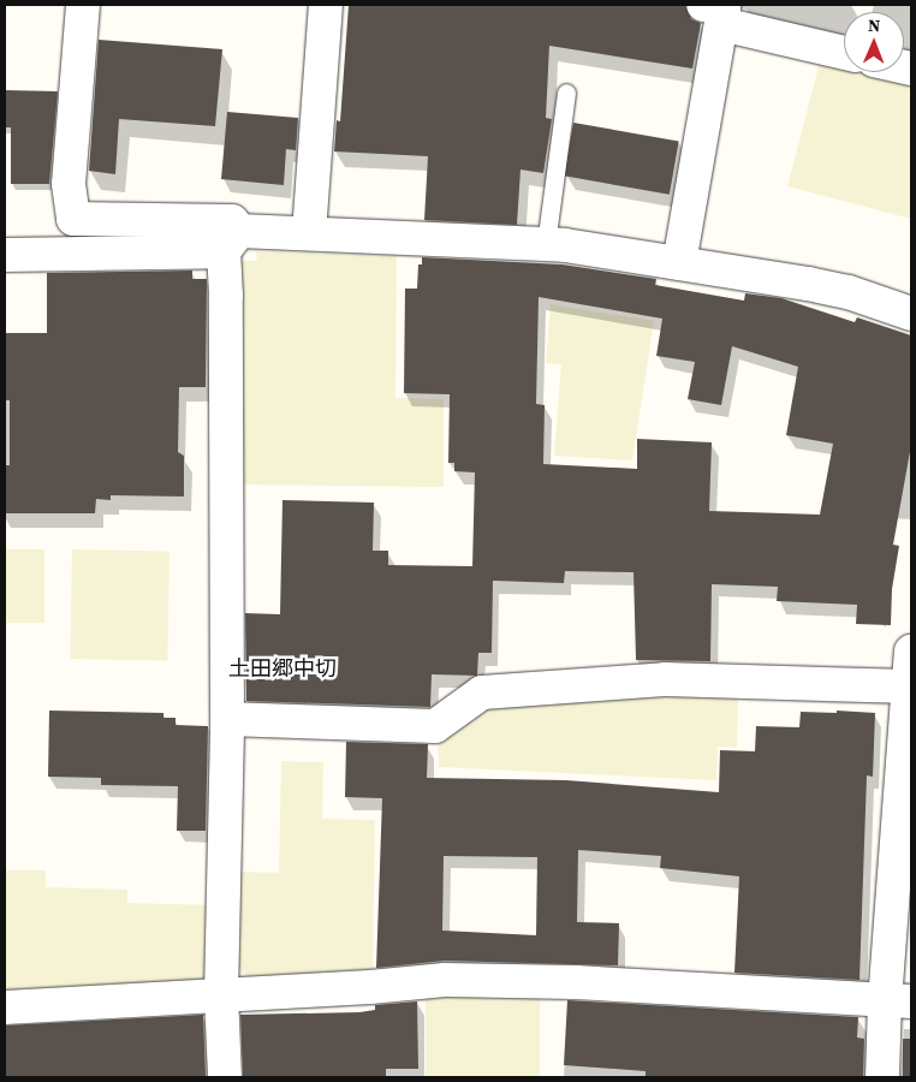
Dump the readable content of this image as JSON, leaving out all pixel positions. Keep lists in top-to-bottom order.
{
  "districts": ["土田郷中切"],
  "north": "top"
}
